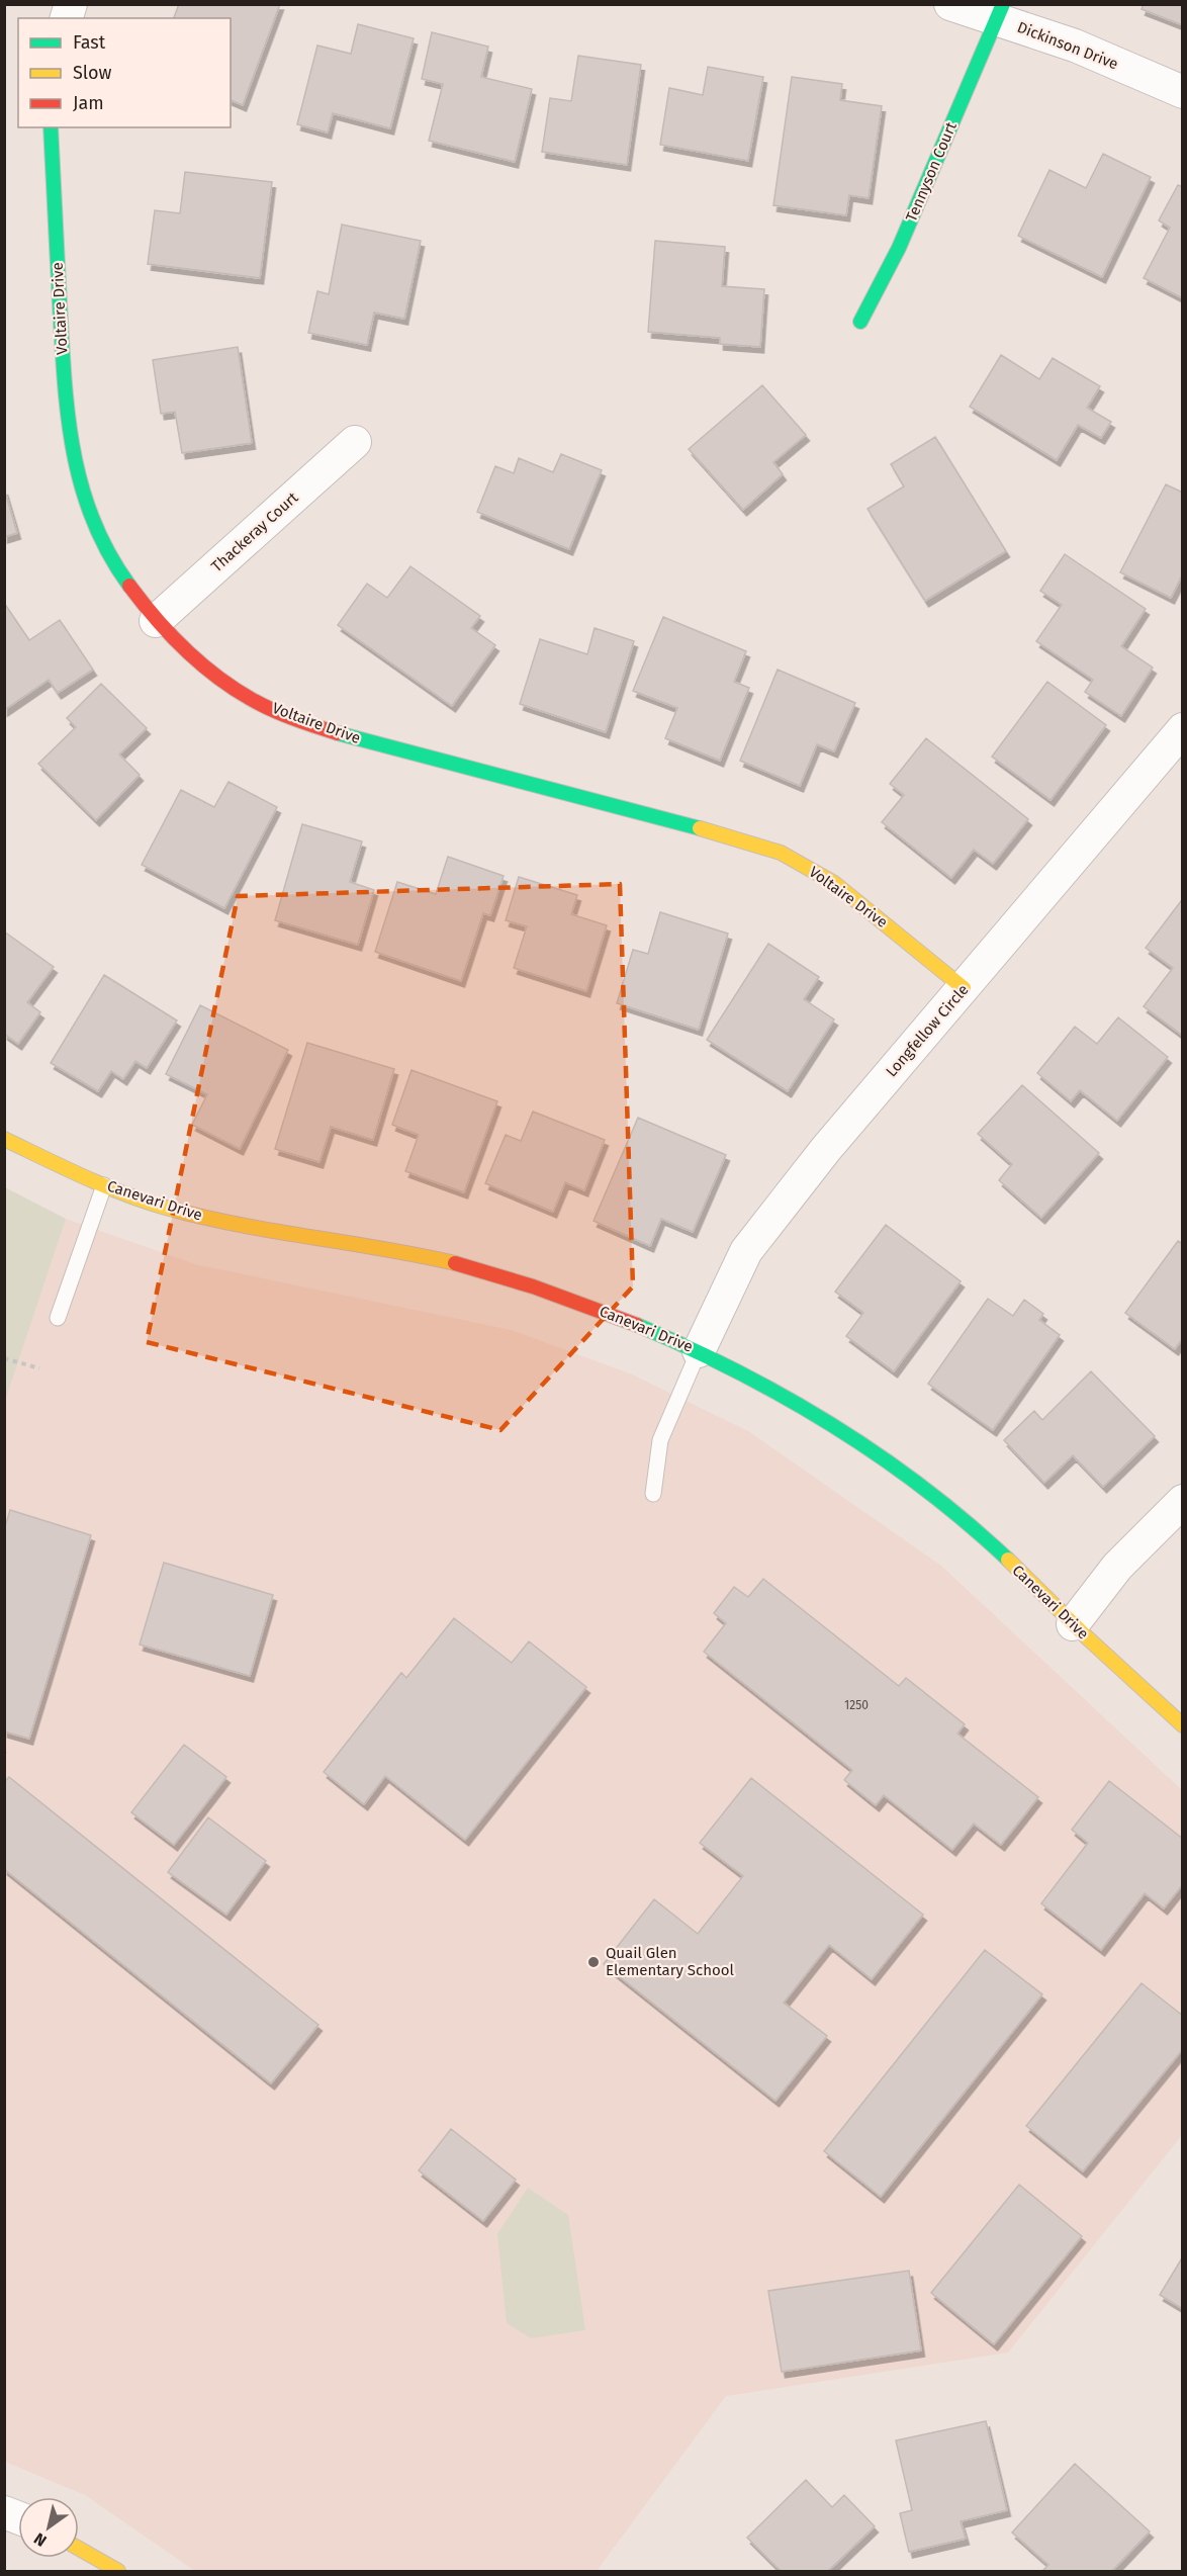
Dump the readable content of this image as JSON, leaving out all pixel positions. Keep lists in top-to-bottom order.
{
  "streets": {
    "street": [
      "Dickinson Drive",
      "Tennyson Court",
      "Voltaire Drive",
      "Thackeray Court",
      "Longfellow Circle",
      "Canevari Drive"
    ]
  },
  "crossings": [
    ["Dickinson Drive", "Tennyson Court"],
    ["Voltaire Drive", "Thackeray Court"],
    ["Voltaire Drive", "Longfellow Circle"],
    ["Longfellow Circle", "Canevari Drive"]
  ],
  "places": ["Quail Glen Elementary School"],
  "house_numbers": ["1250"],
  "legend": ["Fast", "Slow", "Jam"],
  "north": "bottom left"
}
